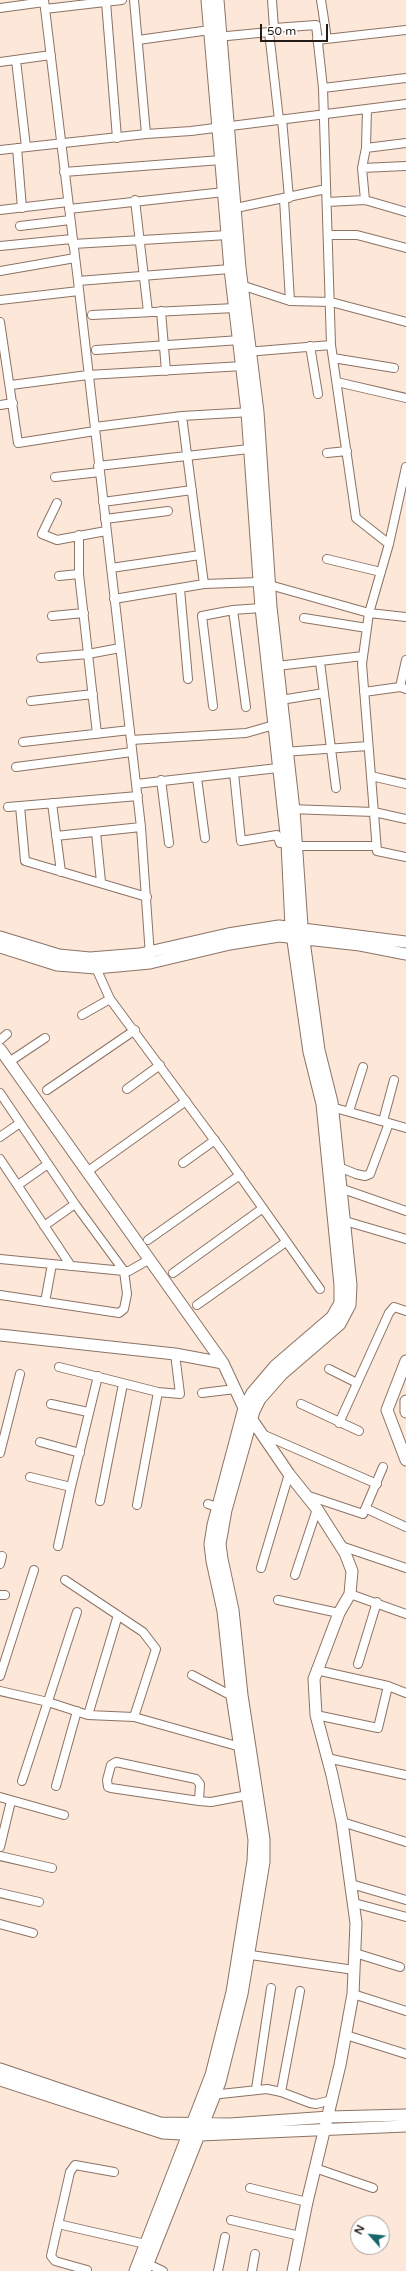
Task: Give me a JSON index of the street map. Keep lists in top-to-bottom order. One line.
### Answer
{"scale_bar":"50 m","north":"top left"}
